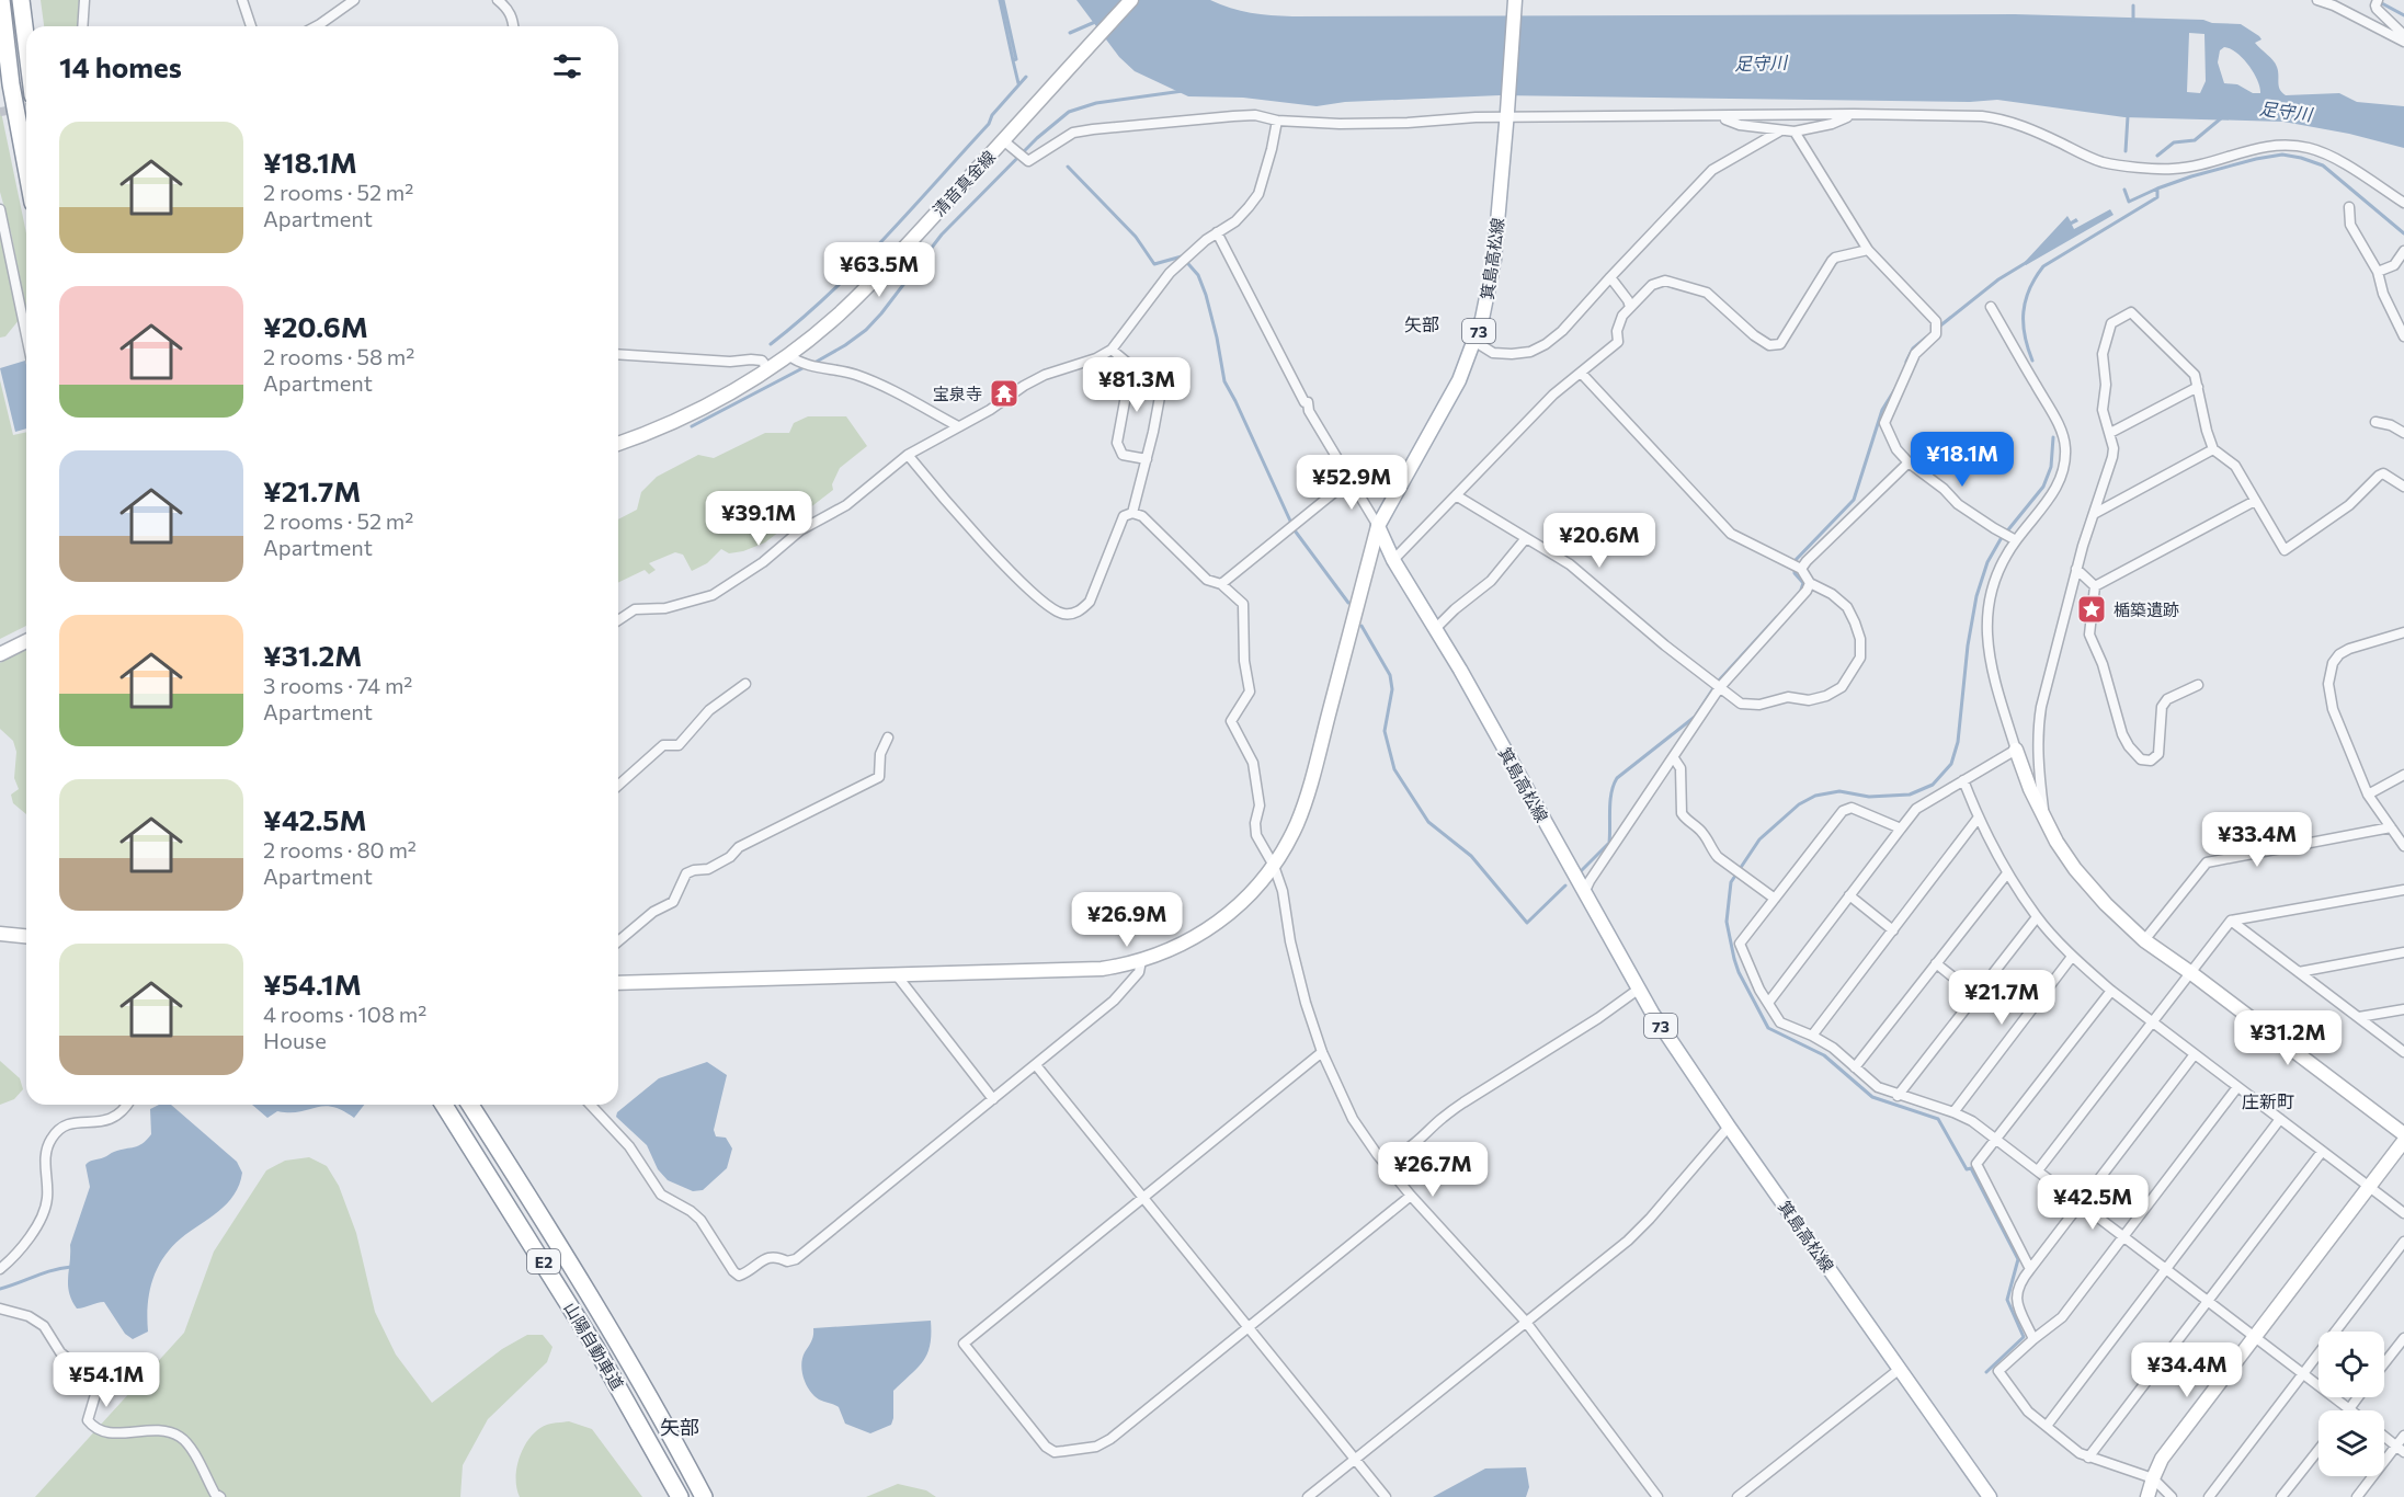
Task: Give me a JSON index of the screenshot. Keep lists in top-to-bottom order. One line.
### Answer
{"streets":{"highway":["E2","山陽自動車道"],"main road":["清音真金線","箕島高松線","73"]},"districts":["矢部","庄新町","矢部"],"water":["足守川"],"places":{"temple":["宝泉寺"],"place":["楯築遺跡"]},"page":{"heading":"14 homes","list":[{"name":"¥18.1M","note":"2 rooms · 52 m² · Apartment"},{"name":"¥20.6M","note":"2 rooms · 58 m² · Apartment"},{"name":"¥21.7M","note":"2 rooms · 52 m² · Apartment"},{"name":"¥31.2M","note":"3 rooms · 74 m² · Apartment"},{"name":"¥42.5M","note":"2 rooms · 80 m² · Apartment"},{"name":"¥54.1M","note":"4 rooms · 108 m² · House"}],"price":["¥63.5M","¥81.3M","¥18.1M","¥52.9M","¥39.1M","¥20.6M","¥33.4M","¥26.9M","¥21.7M","¥31.2M","¥26.7M","¥42.5M","¥34.4M","¥54.1M"]}}
